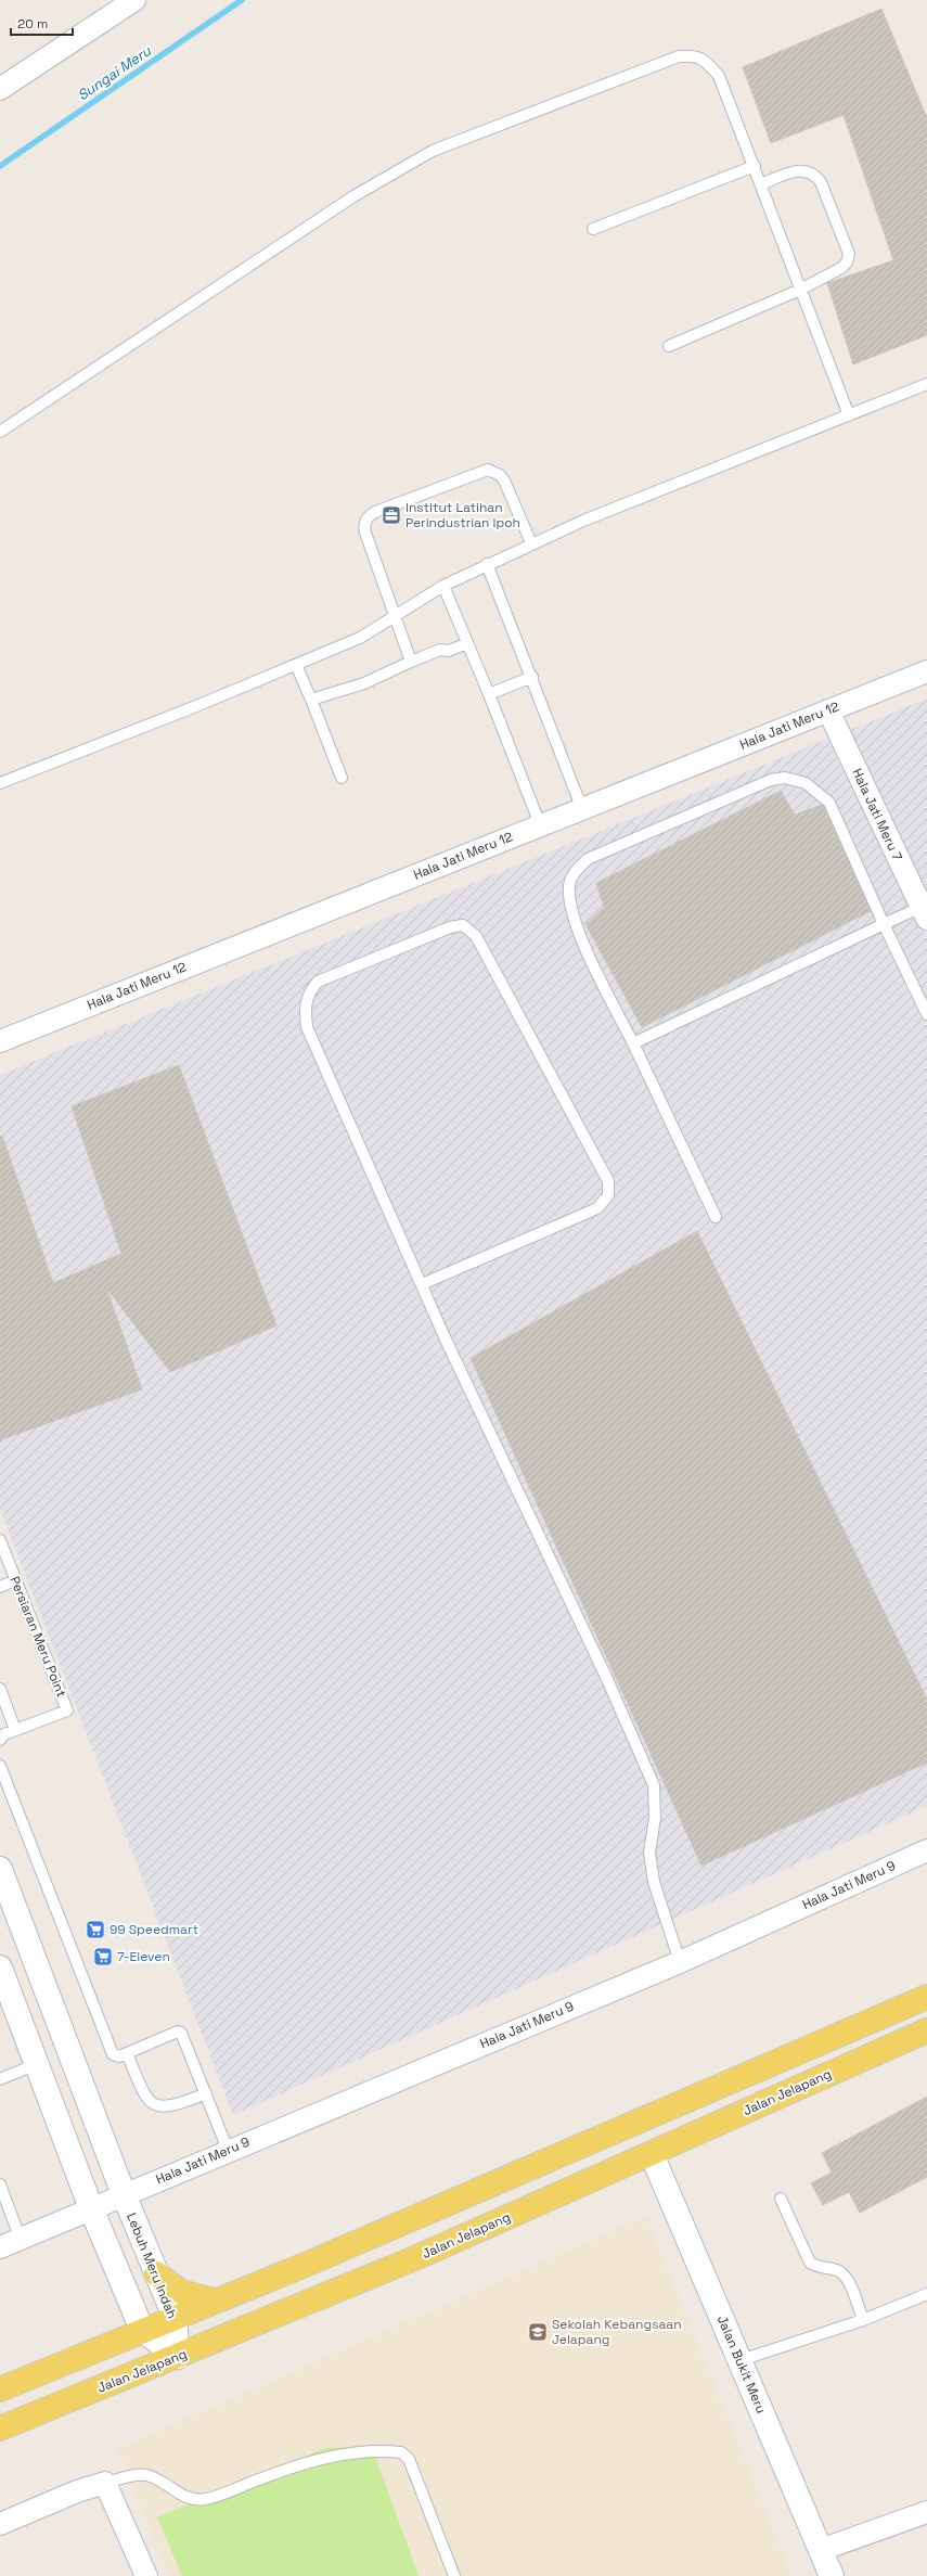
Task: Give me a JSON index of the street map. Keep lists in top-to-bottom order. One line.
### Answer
{"streets":{"main road":["Jalan Jelapang","Lebuh Meru Indah","Jalan Bukit Meru"],"street":["Hala Jati Meru 12","Hala Jati Meru 7","Hala Jati Meru 9"],"lane":["Persiaran Meru Point"]},"crossings":[["Hala Jati Meru 12","Hala Jati Meru 7"],["Hala Jati Meru 9","Lebuh Meru Indah"],["Jalan Jelapang","Lebuh Meru Indah"],["Jalan Jelapang","Jalan Bukit Meru"]],"water":["Sungai Meru"],"places":{"office":["Institut Latihan Perindustrian Ipoh"],"supermarket":["99 Speedmart","7-Eleven"],"school or university":["Sekolah Kebangsaan Jelapang"]},"scale_bar":"20 m"}
